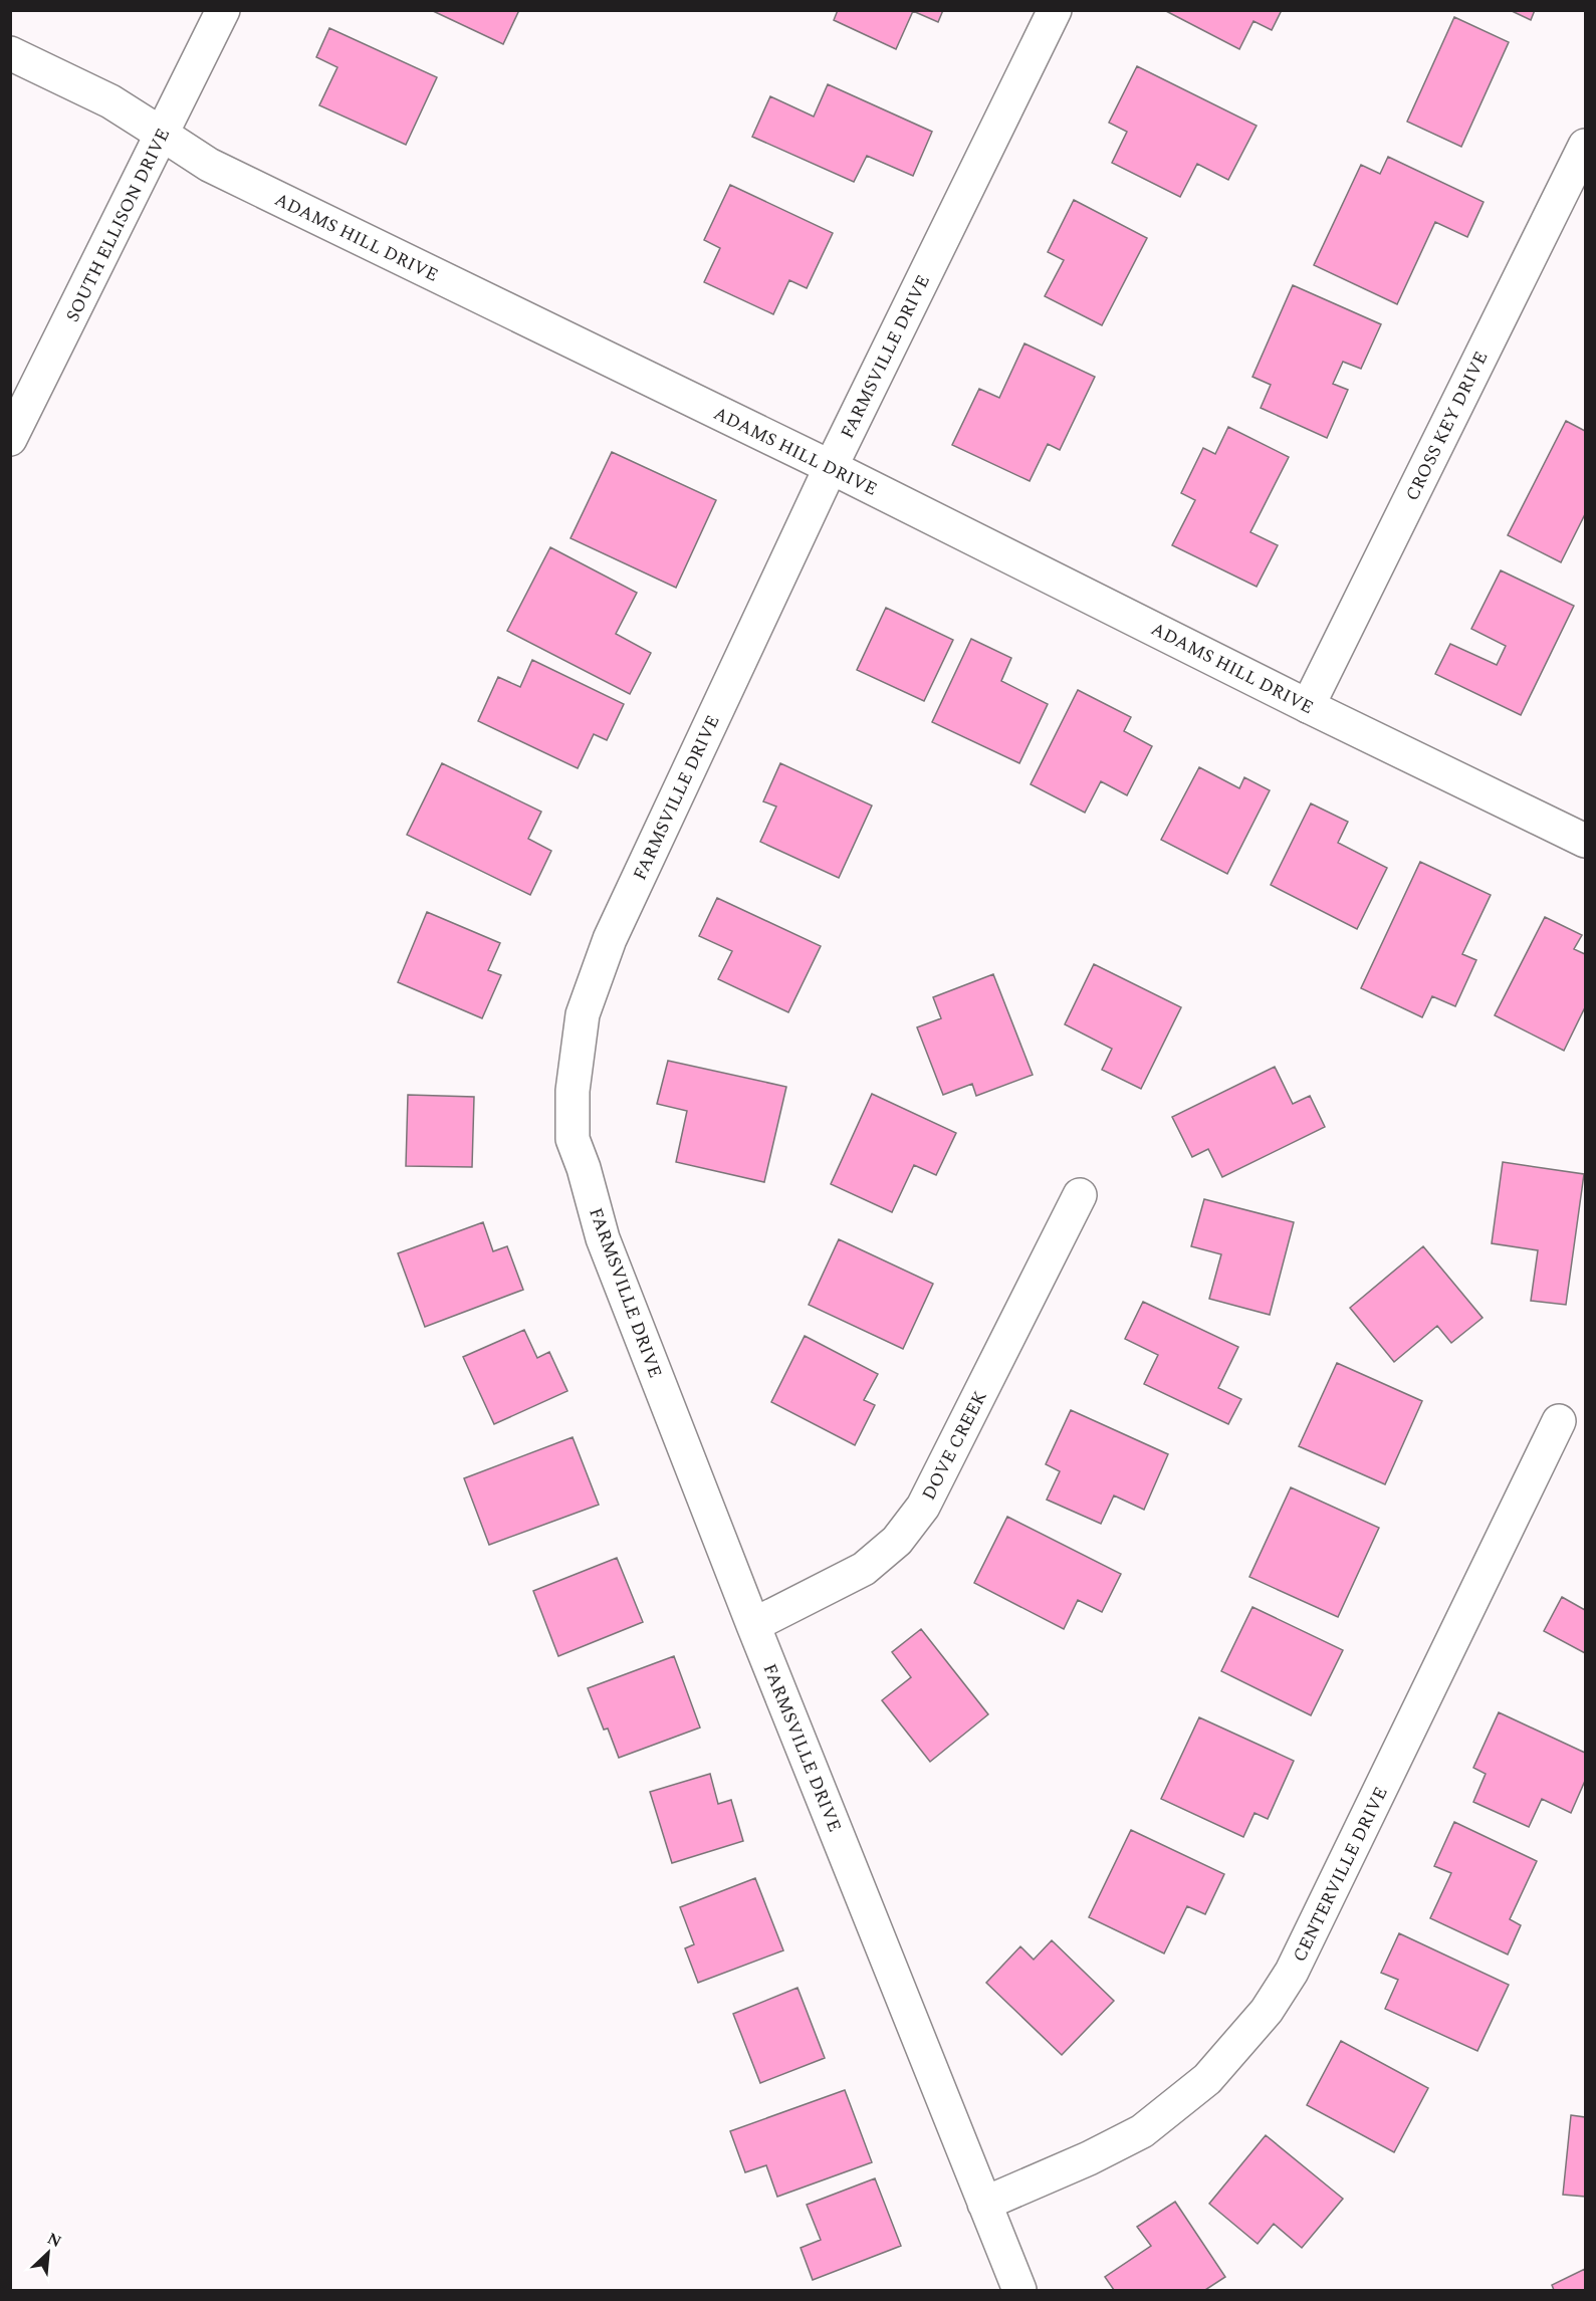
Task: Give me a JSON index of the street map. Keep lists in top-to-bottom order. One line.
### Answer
{"streets":{"street":["SOUTH ELLISON DRIVE","ADAMS HILL DRIVE","FARMSVILLE DRIVE","CROSS KEY DRIVE","DOVE CREEK","CENTERVILLE DRIVE"]},"crossings":[["SOUTH ELLISON DRIVE","ADAMS HILL DRIVE"],["ADAMS HILL DRIVE","FARMSVILLE DRIVE"],["ADAMS HILL DRIVE","CROSS KEY DRIVE"],["FARMSVILLE DRIVE","DOVE CREEK"],["FARMSVILLE DRIVE","CENTERVILLE DRIVE"]],"north":"top right"}
